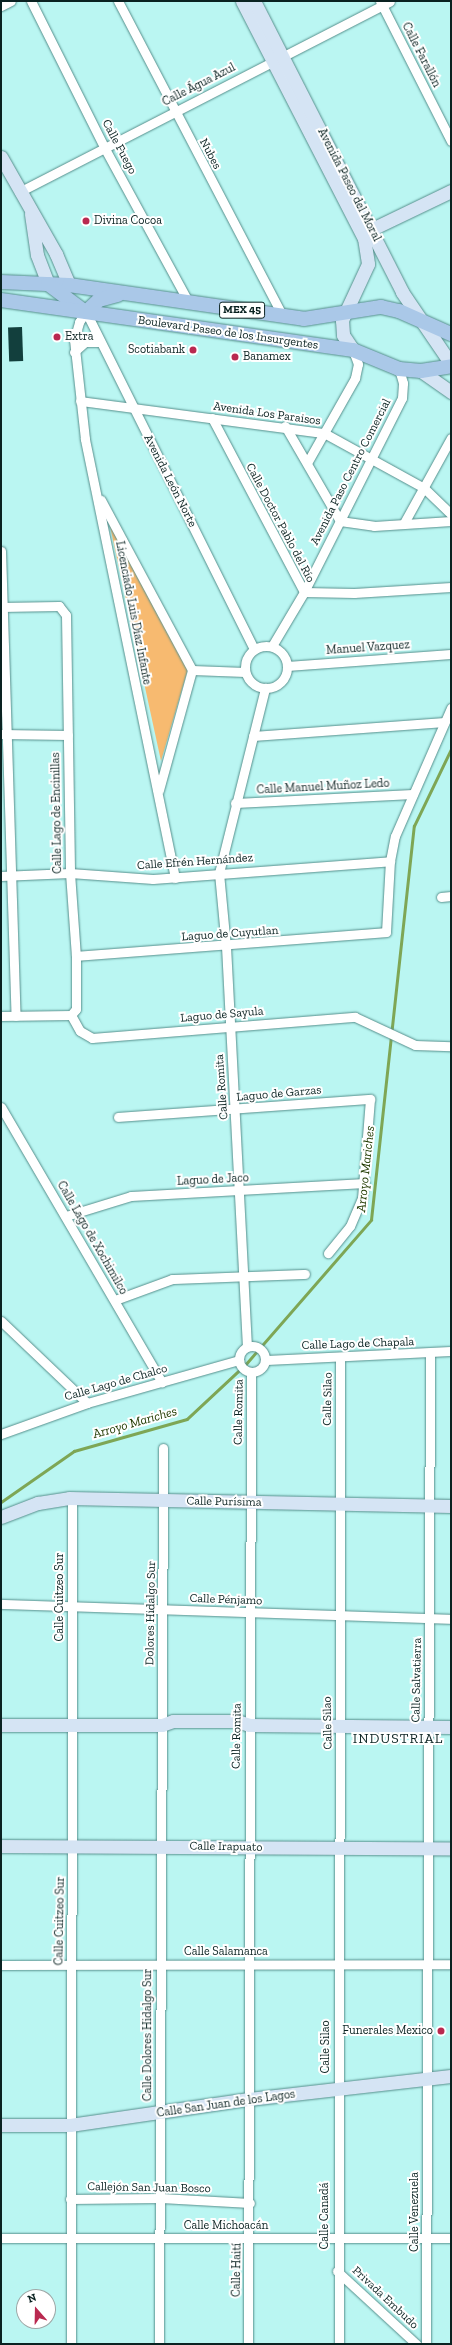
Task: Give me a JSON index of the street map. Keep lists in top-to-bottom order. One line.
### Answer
{"streets":{"main road":["MEX 45","Boulevard Paseo de los Insurgentes"],"street":["Calle Farallón","Calle Água Azul","Calle Fuego","Nubes","Avenida Paseo del Moral","Avenida Los Paraisos","Avenida Paso Centro Comercial","Avenida León Norte","Calle Doctor Pablo del Río","Licenciado Luis Díaz Infante","Manuel Vazquez","Calle Manuel Muñoz Ledo","Calle Lago de Encinillas","Calle Efrén Hernández","Laguo de Cuyutlan","Laguo de Sayula","Calle Romita","Laguo de Garzas","Laguo de Jaco","Calle Lago de Xochimilco","Calle Lago de Chapala","Calle Lago de Chalco","Calle Silao","Calle Purísima","Calle Cuitzeo Sur","Calle Pénjamo","Dolores Hidalgo Sur","Calle Salvatierra","Calle Irapuato","Calle Salamanca","Calle Dolores Hidalgo Sur","Calle San Juan de los Lagos","Callejón San Juan Bosco","Calle Venezuela","Calle Canadá","Calle Michoacán","Calle Haití","Privada Embudo"]},"crossings":[["Calle Farallón","Calle Água Azul"],["Calle Água Azul","Calle Fuego"],["Calle Água Azul","Nubes"],["Calle Água Azul","Avenida Paseo del Moral"],["Calle Fuego","Boulevard Paseo de los Insurgentes"],["Nubes","Boulevard Paseo de los Insurgentes"],["Avenida Paseo del Moral","Boulevard Paseo de los Insurgentes"],["Boulevard Paseo de los Insurgentes","Avenida Paso Centro Comercial"],["Boulevard Paseo de los Insurgentes","Avenida León Norte"],["Boulevard Paseo de los Insurgentes","Licenciado Luis Díaz Infante"],["Avenida Los Paraisos","Avenida Paso Centro Comercial"],["Avenida Los Paraisos","Avenida León Norte"],["Avenida Los Paraisos","Calle Doctor Pablo del Río"],["Avenida Los Paraisos","Licenciado Luis Díaz Infante"],["Avenida Paso Centro Comercial","Avenida León Norte"],["Avenida Paso Centro Comercial","Calle Doctor Pablo del Río"],["Avenida Paso Centro Comercial","Manuel Vazquez"],["Avenida León Norte","Licenciado Luis Díaz Infante"],["Avenida León Norte","Manuel Vazquez"],["Licenciado Luis Díaz Infante","Calle Efrén Hernández"],["Calle Lago de Encinillas","Calle Efrén Hernández"],["Calle Lago de Encinillas","Laguo de Cuyutlan"],["Calle Lago de Encinillas","Laguo de Sayula"],["Calle Efrén Hernández","Laguo de Cuyutlan"],["Calle Efrén Hernández","Calle Romita"],["Laguo de Cuyutlan","Calle Romita"],["Laguo de Sayula","Calle Romita"],["Calle Romita","Laguo de Garzas"],["Calle Romita","Laguo de Jaco"],["Calle Romita","Calle Lago de Chapala"],["Calle Romita","Calle Lago de Chalco"],["Calle Romita","Calle Purísima"],["Calle Romita","Calle Pénjamo"],["Calle Romita","Calle Irapuato"],["Calle Romita","Calle Salamanca"],["Calle Romita","Calle San Juan de los Lagos"],["Calle Romita","Calle Haití"],["Laguo de Garzas","Laguo de Jaco"],["Laguo de Jaco","Calle Lago de Xochimilco"],["Calle Lago de Xochimilco","Calle Lago de Chalco"],["Calle Lago de Chapala","Calle Lago de Chalco"],["Calle Lago de Chapala","Calle Silao"],["Calle Lago de Chapala","Calle Salvatierra"],["Calle Silao","Calle Purísima"],["Calle Silao","Calle Pénjamo"],["Calle Silao","Calle Irapuato"],["Calle Silao","Calle Salamanca"],["Calle Silao","Calle San Juan de los Lagos"],["Calle Silao","Calle Canadá"],["Calle Purísima","Calle Cuitzeo Sur"],["Calle Purísima","Dolores Hidalgo Sur"],["Calle Purísima","Calle Salvatierra"],["Calle Cuitzeo Sur","Calle Pénjamo"],["Calle Cuitzeo Sur","Calle Irapuato"],["Calle Cuitzeo Sur","Calle Salamanca"],["Calle Cuitzeo Sur","Calle San Juan de los Lagos"],["Calle Cuitzeo Sur","Callejón San Juan Bosco"],["Calle Cuitzeo Sur","Calle Michoacán"],["Calle Pénjamo","Dolores Hidalgo Sur"],["Calle Pénjamo","Calle Salvatierra"],["Dolores Hidalgo Sur","Calle Dolores Hidalgo Sur"],["Calle Salvatierra","Calle Irapuato"],["Calle Salvatierra","Calle Salamanca"],["Calle Salvatierra","Calle San Juan de los Lagos"],["Calle Salvatierra","Calle Venezuela"],["Calle Irapuato","Calle Dolores Hidalgo Sur"],["Calle Salamanca","Calle Dolores Hidalgo Sur"],["Calle Dolores Hidalgo Sur","Calle San Juan de los Lagos"],["Calle Dolores Hidalgo Sur","Callejón San Juan Bosco"],["Calle Dolores Hidalgo Sur","Calle Michoacán"],["Calle San Juan de los Lagos","Calle Venezuela"],["Calle San Juan de los Lagos","Calle Canadá"],["Calle San Juan de los Lagos","Calle Haití"],["Callejón San Juan Bosco","Calle Haití"],["Calle Venezuela","Calle Michoacán"],["Calle Canadá","Calle Michoacán"],["Calle Canadá","Privada Embudo"],["Calle Michoacán","Calle Haití"]],"districts":["INDUSTRIAL"],"water":["Arroyo Mariches"],"places":["Divina Cocoa","Extra","Scotiabank","Banamex","Funerales Mexico"],"north":"top"}
